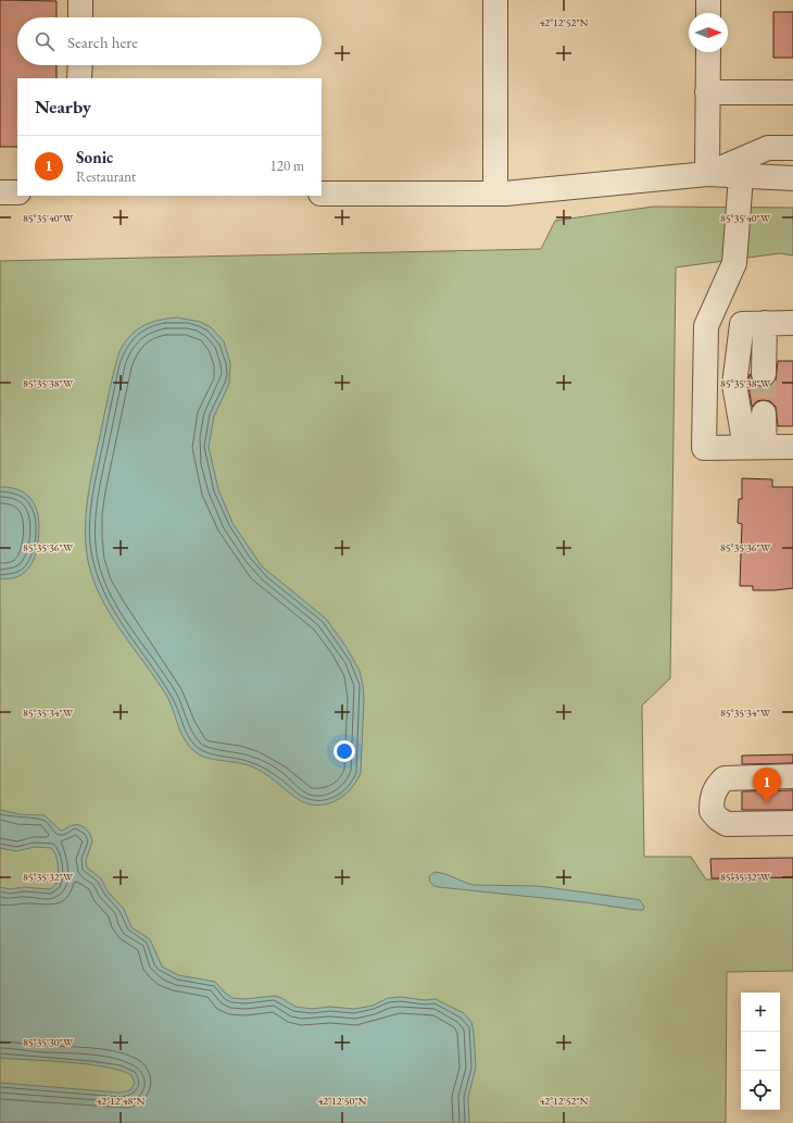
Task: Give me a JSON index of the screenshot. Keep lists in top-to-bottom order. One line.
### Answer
{"north":"right","page":{"search":"Search here","heading":"Nearby","list":[{"mark":"1","name":"Sonic","note":"Restaurant","value":"120 m"}],"pins":"1","map_buttons":["+","−"]},"coordinates":["42°12'52\"N","85°35'40\"W","85°35'38\"W","85°35'36\"W","85°35'34\"W","85°35'32\"W","85°35'30\"W","42°12'48\"N","42°12'50\"N"]}
